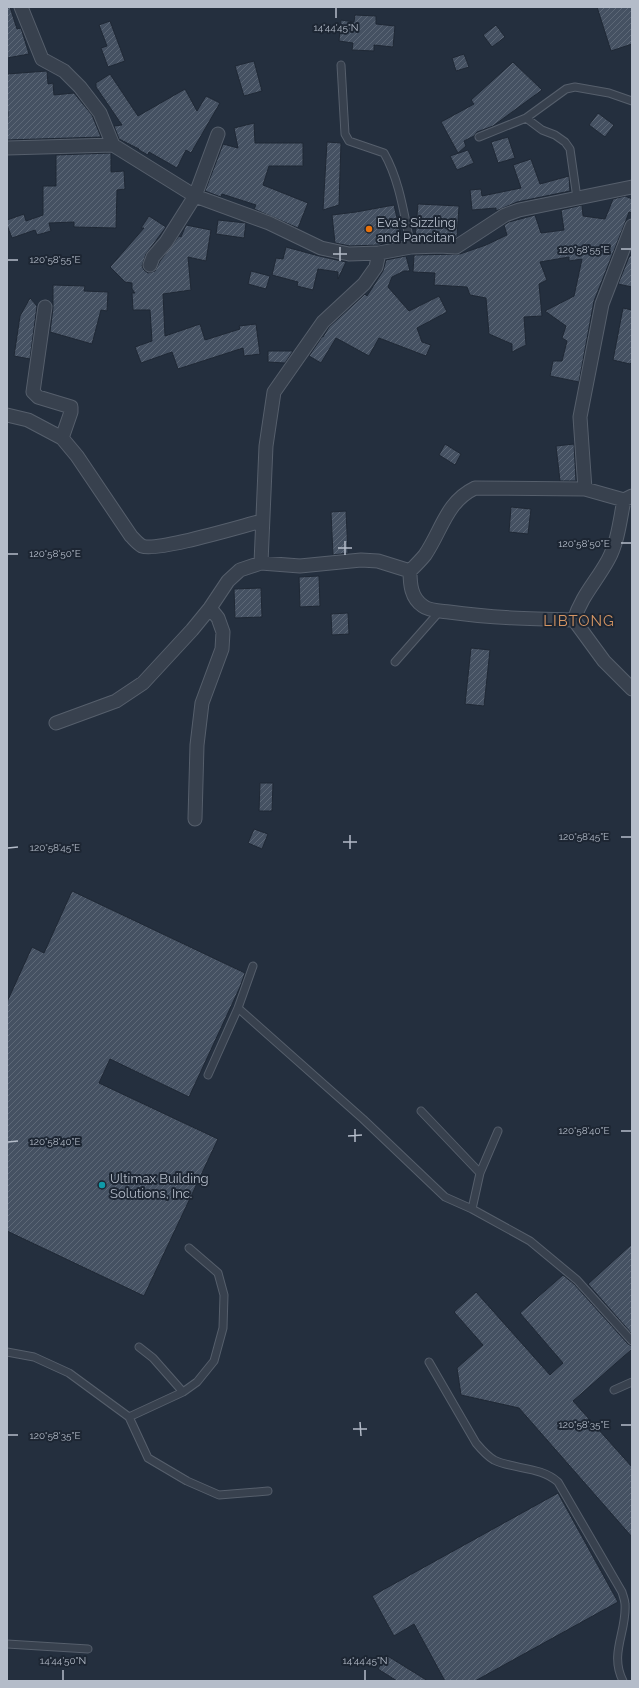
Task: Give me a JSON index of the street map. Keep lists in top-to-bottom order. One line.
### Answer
{"districts":["LIBTONG"],"places":["Eva's Sizzling and Pancitan","Ultimax Building Solutions, Inc."],"coordinates":["14°44'45\"N","120°58'55\"E","120°58'50\"E","120°58'45\"E","120°58'40\"E","120°58'35\"E","14°44'50\"N"]}
